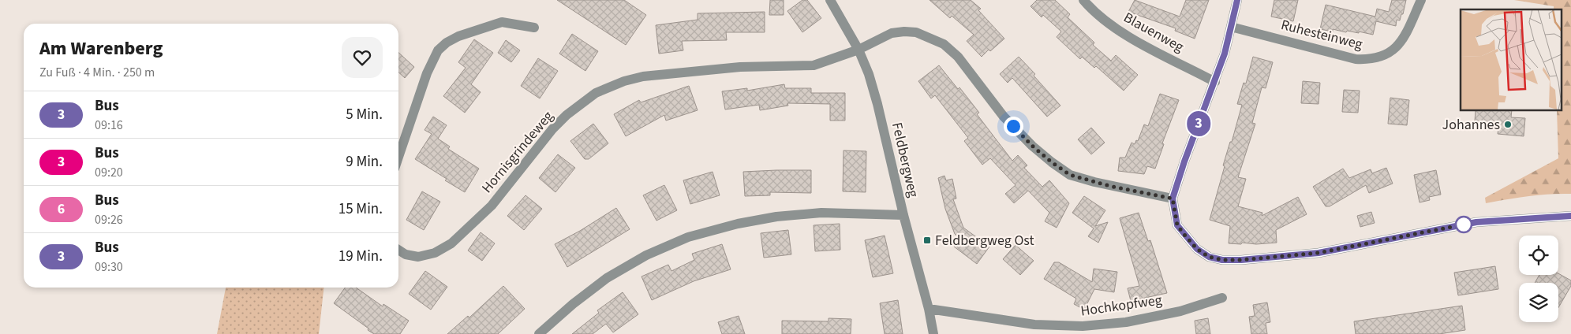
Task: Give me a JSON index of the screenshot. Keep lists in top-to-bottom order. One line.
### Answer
{"streets":{"street":["Blauenweg","Ruhesteinweg","Hornisgrindeweg","Feldbergweg","Hochkopfweg"]},"crossings":[["Hornisgrindeweg","Feldbergweg"],["Feldbergweg","Hochkopfweg"]],"places":{"other":["Johannes"],"transit":["Feldbergweg Ost"]},"lines":["bus line 3"],"page":{"on_map":"3","heading":["Am Warenberg","Zu Fuß · 4 Min. · 250 m"],"list":[{"mark":"3","name":"Bus","note":"09:16","value":"5 Min."},{"mark":"3","name":"Bus","note":"09:20","value":"9 Min."},{"mark":"6","name":"Bus","note":"09:26","value":"15 Min."},{"mark":"3","name":"Bus","note":"09:30","value":"19 Min."}]}}
